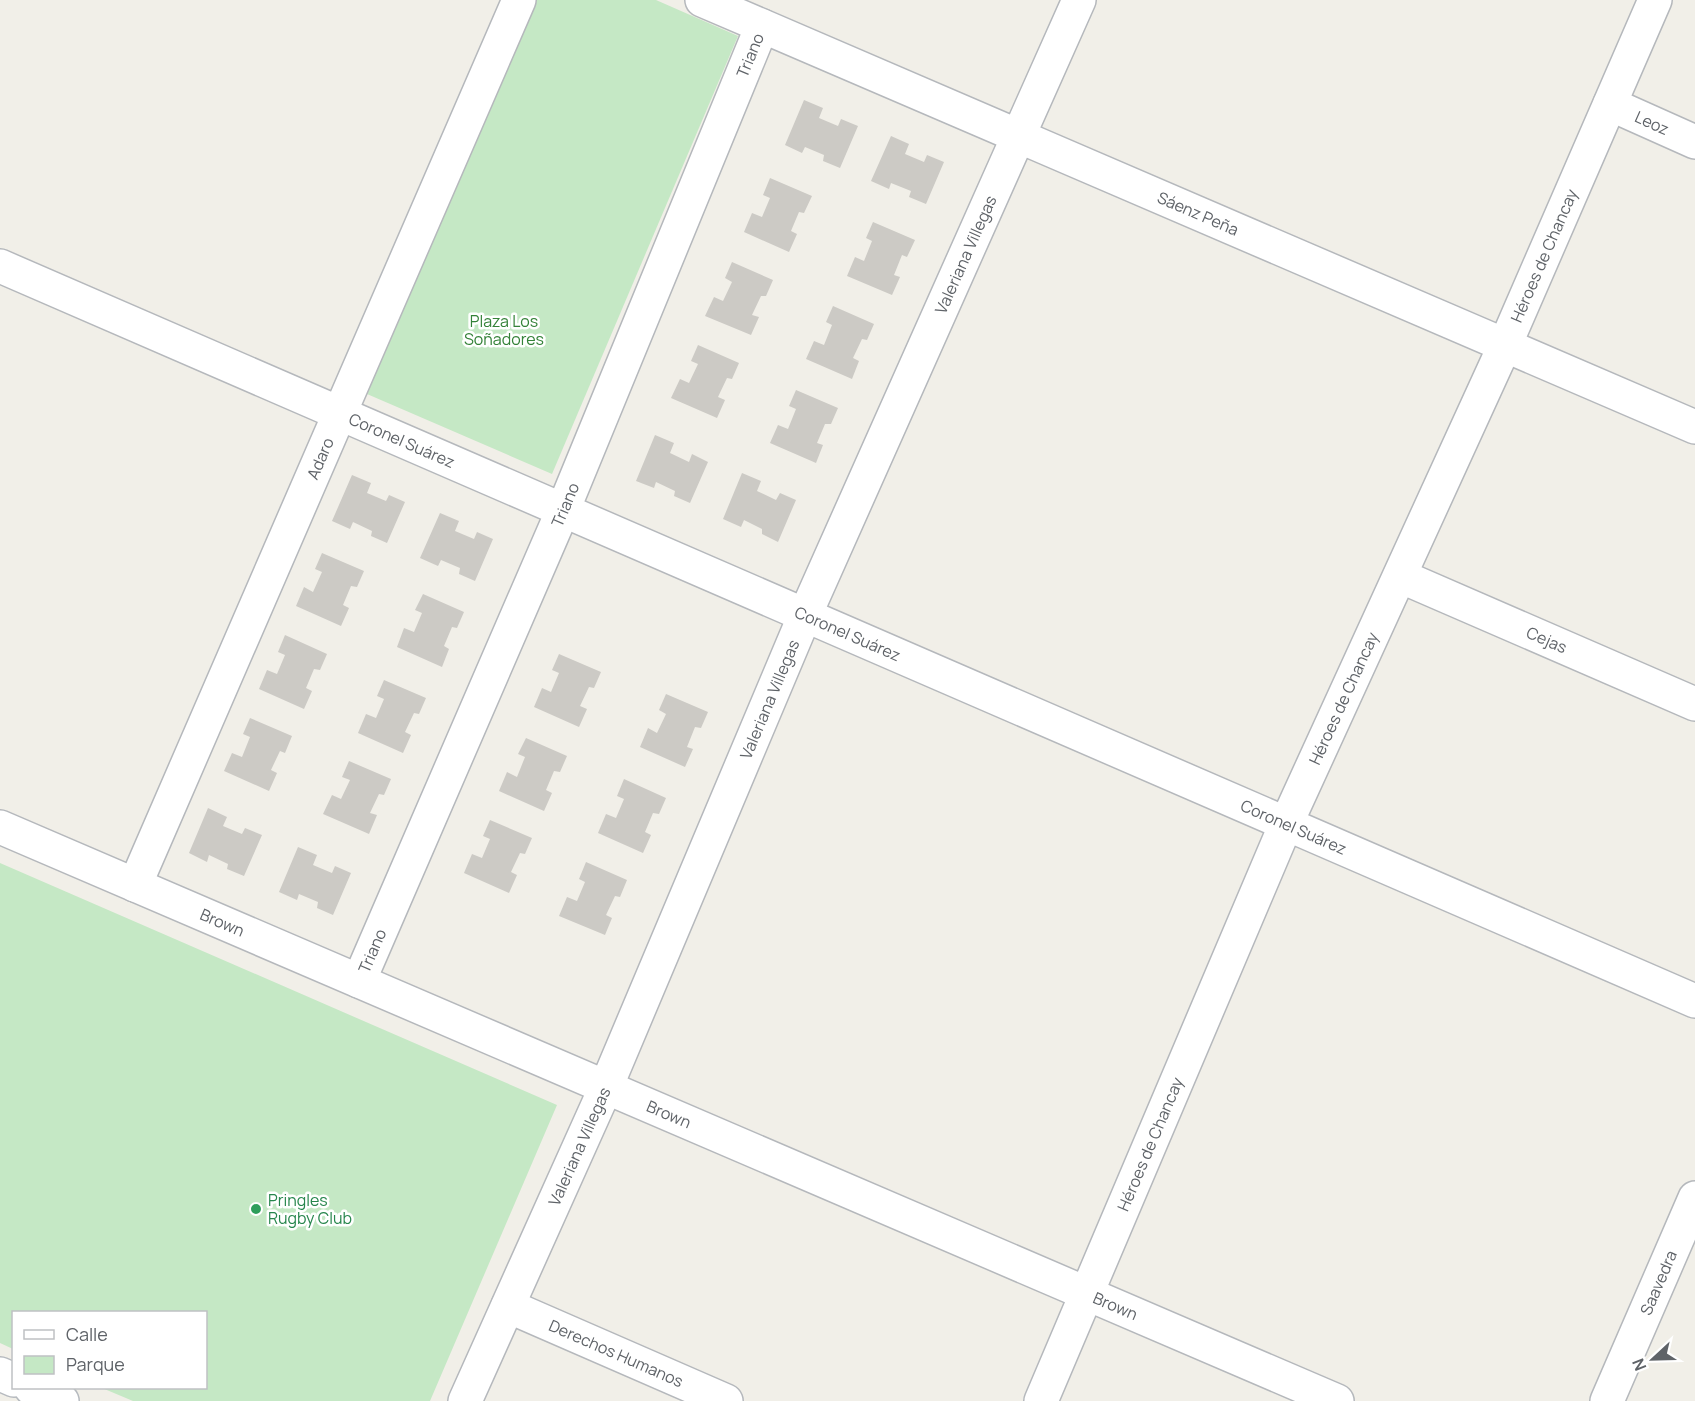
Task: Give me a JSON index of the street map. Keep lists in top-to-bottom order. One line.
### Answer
{"streets":{"street":["Triano","Leoz","Sáenz Peña","Valeriana Villegas","Héroes de Chancay","Coronel Suárez","Adaro","Cejas","Brown","Saavedra","Derechos Humanos"]},"crossings":[["Triano","Sáenz Peña"],["Triano","Coronel Suárez"],["Triano","Brown"],["Leoz","Héroes de Chancay"],["Sáenz Peña","Valeriana Villegas"],["Sáenz Peña","Héroes de Chancay"],["Valeriana Villegas","Coronel Suárez"],["Valeriana Villegas","Brown"],["Valeriana Villegas","Derechos Humanos"],["Héroes de Chancay","Coronel Suárez"],["Héroes de Chancay","Cejas"],["Héroes de Chancay","Brown"],["Coronel Suárez","Adaro"],["Adaro","Brown"]],"parks":["Plaza Los Soñadores"],"places":["Pringles Rugby Club"],"legend":["Calle","Parque"],"north":"left"}
